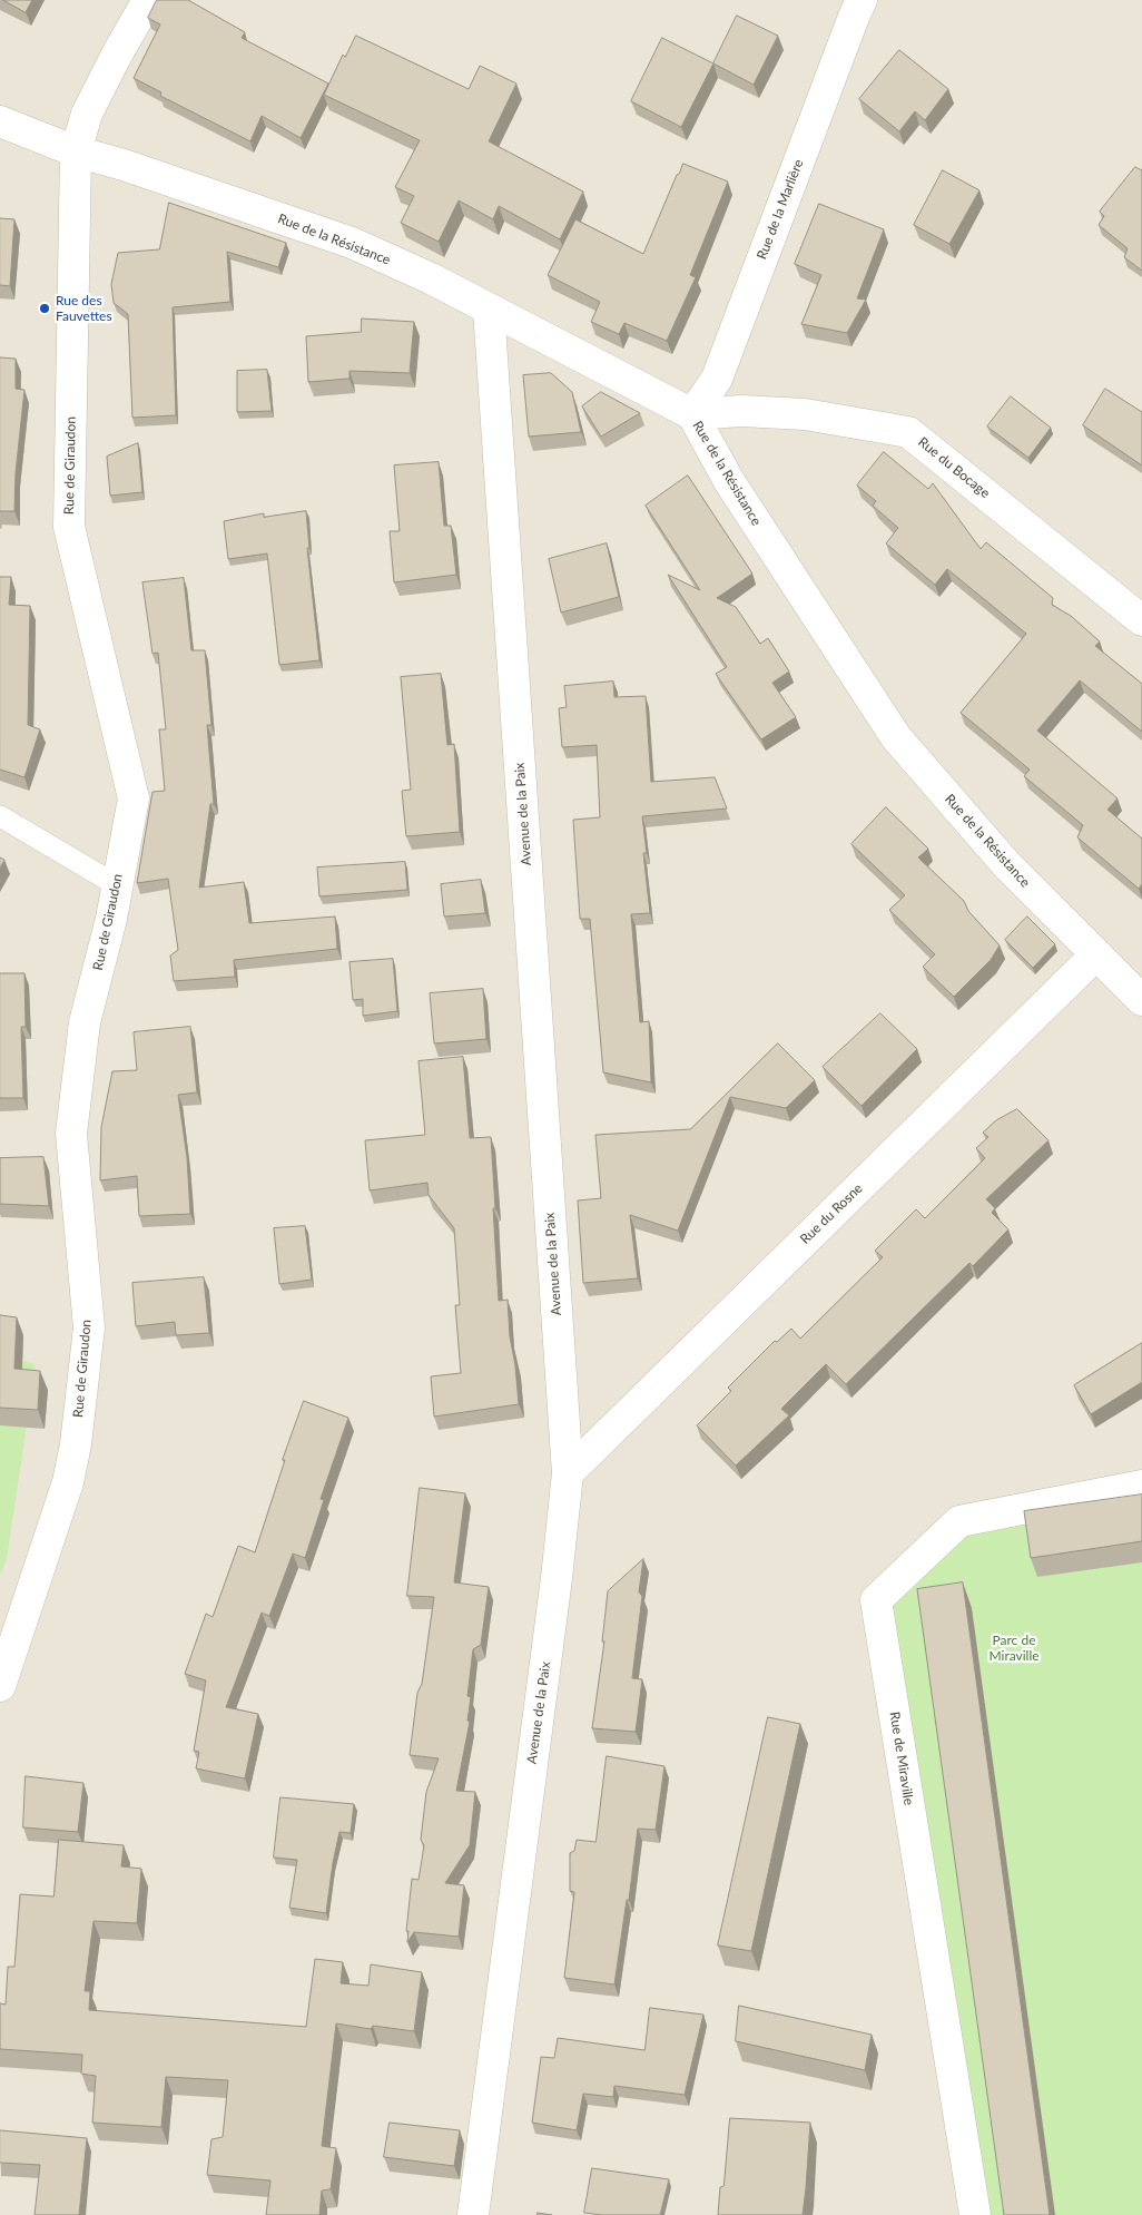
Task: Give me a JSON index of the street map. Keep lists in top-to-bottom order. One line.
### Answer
{"streets":{"street":["Rue de la Marlière","Rue de la Résistance","Rue de Giraudon","Rue du Bocage","Avenue de la Paix","Rue du Rosne","Rue de Miraville"]},"crossings":[["Rue de la Marlière","Rue de la Résistance"],["Rue de la Marlière","Rue du Bocage"],["Rue de la Résistance","Rue de Giraudon"],["Rue de la Résistance","Rue du Bocage"],["Rue de la Résistance","Avenue de la Paix"],["Rue de la Résistance","Rue du Rosne"],["Avenue de la Paix","Rue du Rosne"]],"parks":["Parc de Miraville"],"places":["Rue des Fauvettes"]}
